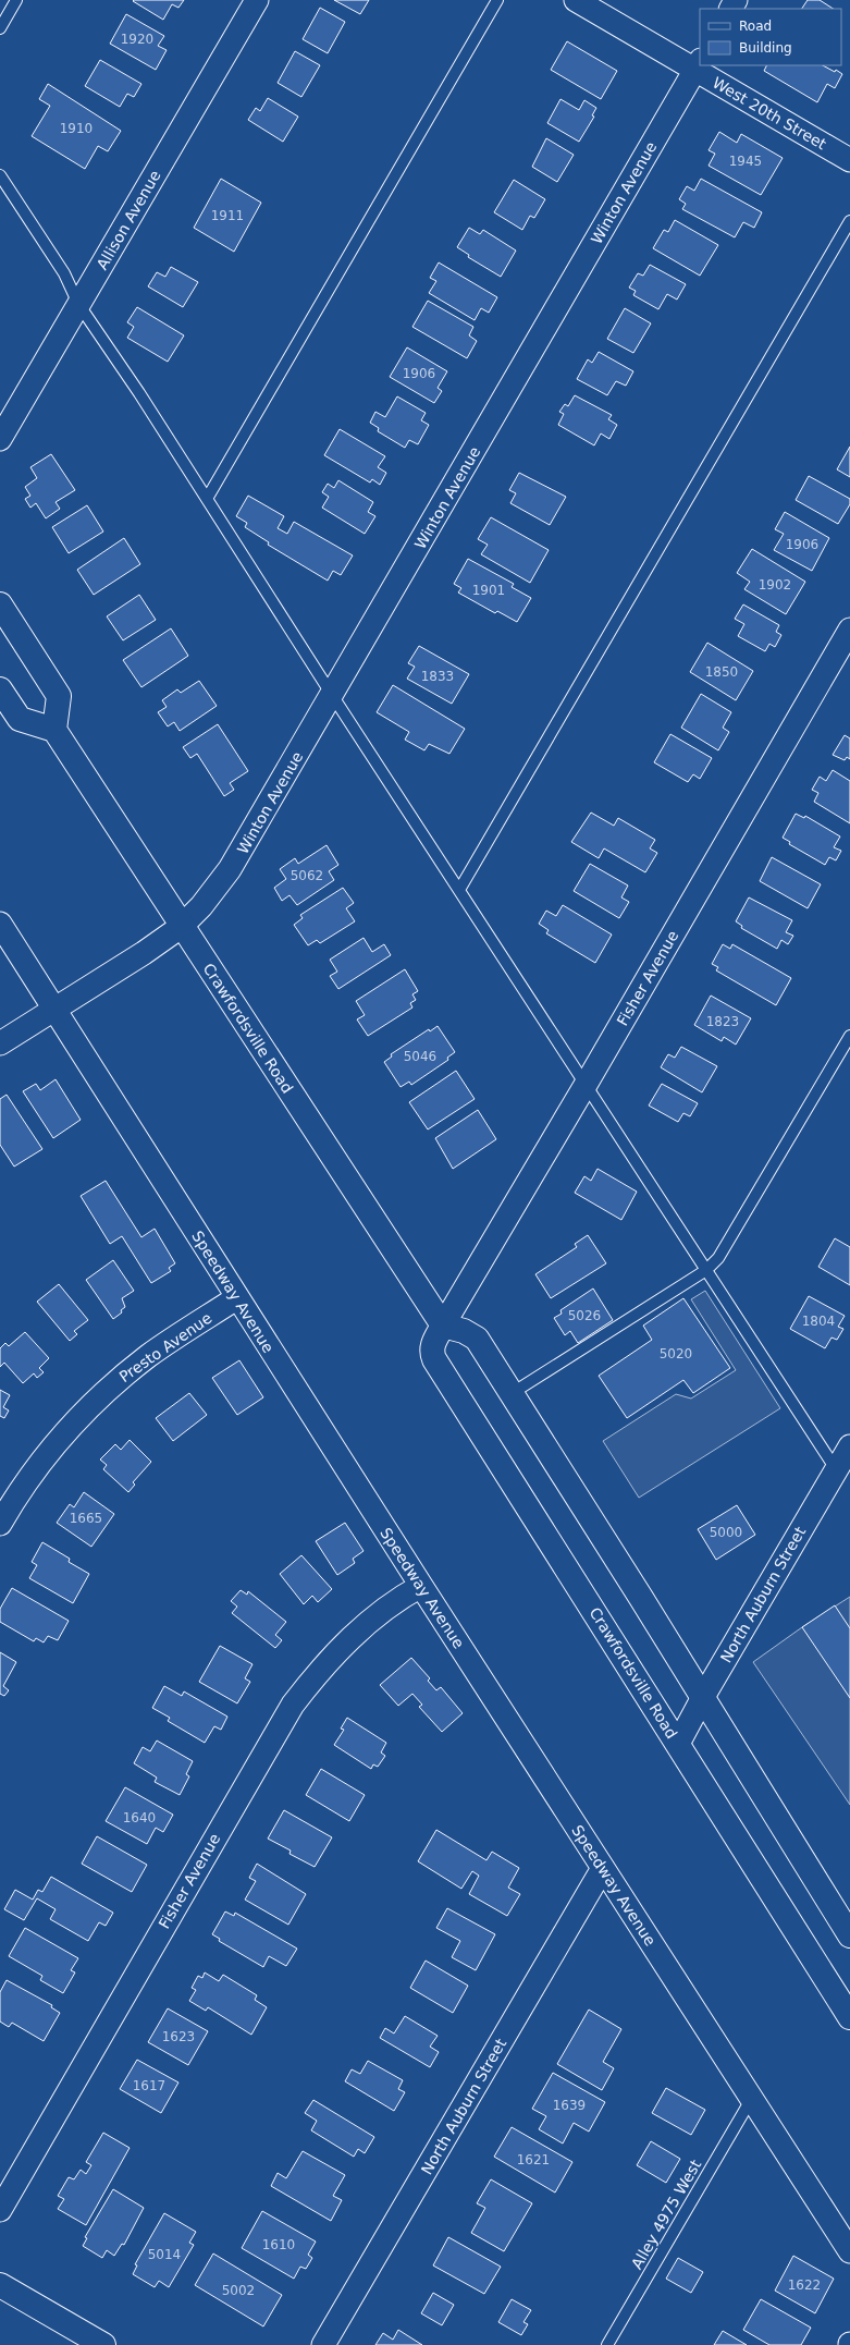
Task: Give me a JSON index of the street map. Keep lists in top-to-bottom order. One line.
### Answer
{"streets":{"main road":["Crawfordsville Road"],"street":["West 20th Street","Winton Avenue","Allison Avenue","Fisher Avenue","Speedway Avenue","Presto Avenue","North Auburn Street"],"lane":["Alley 4975 West"]},"crossings":[["West 20th Street","Winton Avenue"],["Winton Avenue","Crawfordsville Road"],["Winton Avenue","Speedway Avenue"],["Fisher Avenue","Crawfordsville Road"],["Fisher Avenue","Speedway Avenue"],["Crawfordsville Road","North Auburn Street"],["Speedway Avenue","Presto Avenue"],["Speedway Avenue","North Auburn Street"],["Speedway Avenue","Alley 4975 West"]],"house_numbers":["1920","1910","1945","1911","1906","1906","1902","1901","1850","1833","5062","1823","5046","5026","1804","5020","1665","5000","1640","1623","1617","1639","1621","1610","5014","1622","5002"],"legend":["Road","Building"]}
